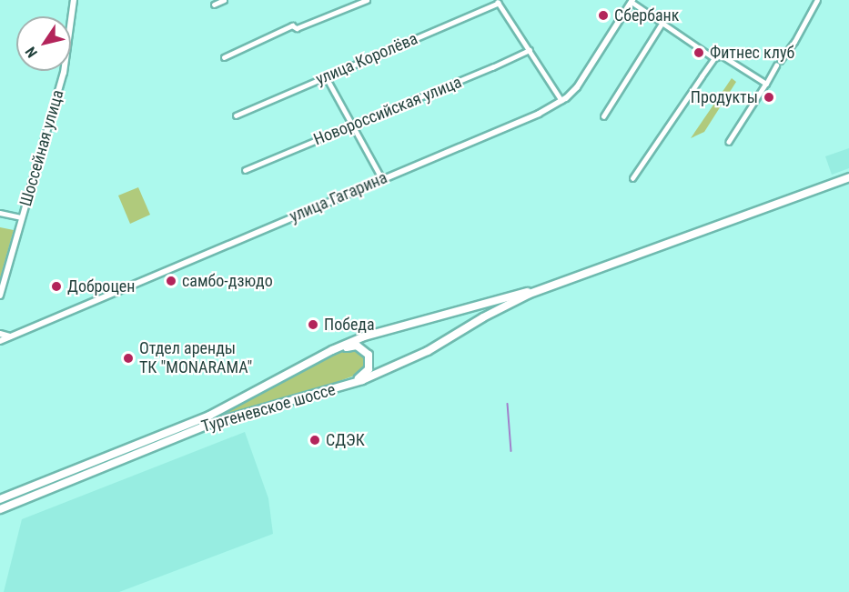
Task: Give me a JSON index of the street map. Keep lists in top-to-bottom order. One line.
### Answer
{"streets":{"highway":["Тургеневское шоссе"],"street":["улица Королёва","Новороссийская улица","Шоссейная улица","улица Гагарина"]},"places":["Сбербанк","Фитнес клуб","Продукты","самбо-дзюдо","Доброцен","Победа","Отдел аренды ТК \"MONARAMA\"","СДЭК"],"north":"bottom left"}
